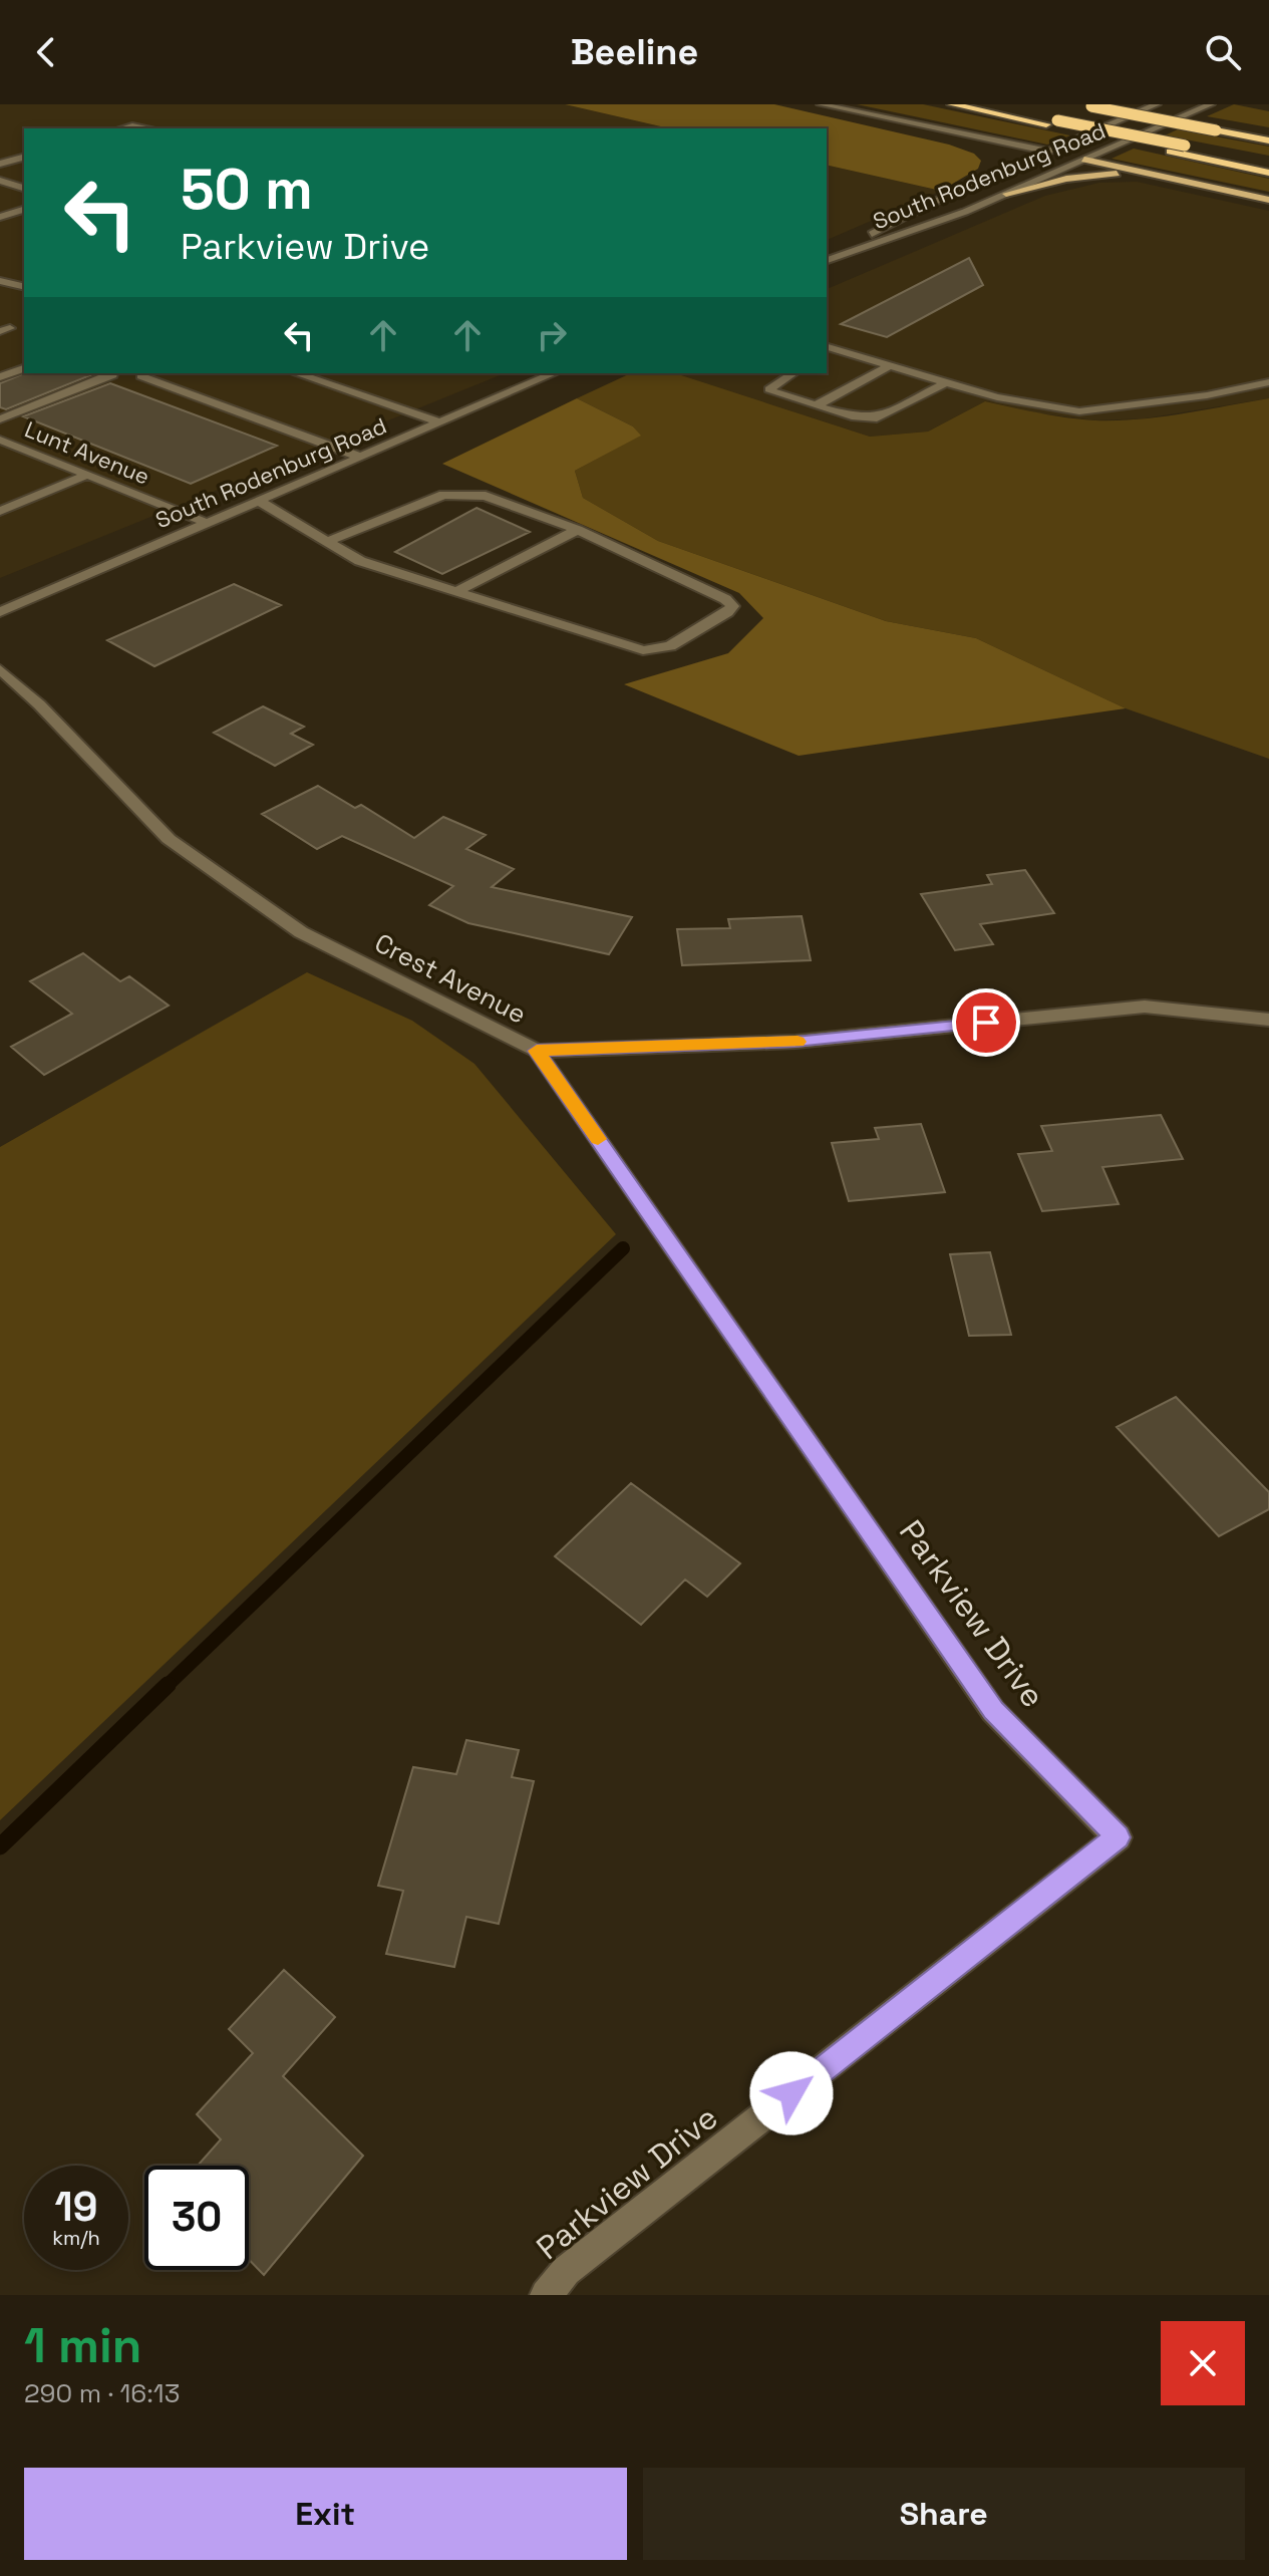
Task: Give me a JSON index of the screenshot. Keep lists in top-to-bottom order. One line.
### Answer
{"streets":{"street":["South Rodenburg Road","Lunt Avenue","Crest Avenue","Parkview Drive"]},"crossings":[["South Rodenburg Road","Lunt Avenue"],["Crest Avenue","Parkview Drive"]],"page":{"header":"Beeline","turn":["50 m","Parkview Drive"],"speed":"19 km/h","limit":"30","heading":["1 min","290 m · 16:13"],"buttons":["Exit","Share"]}}
